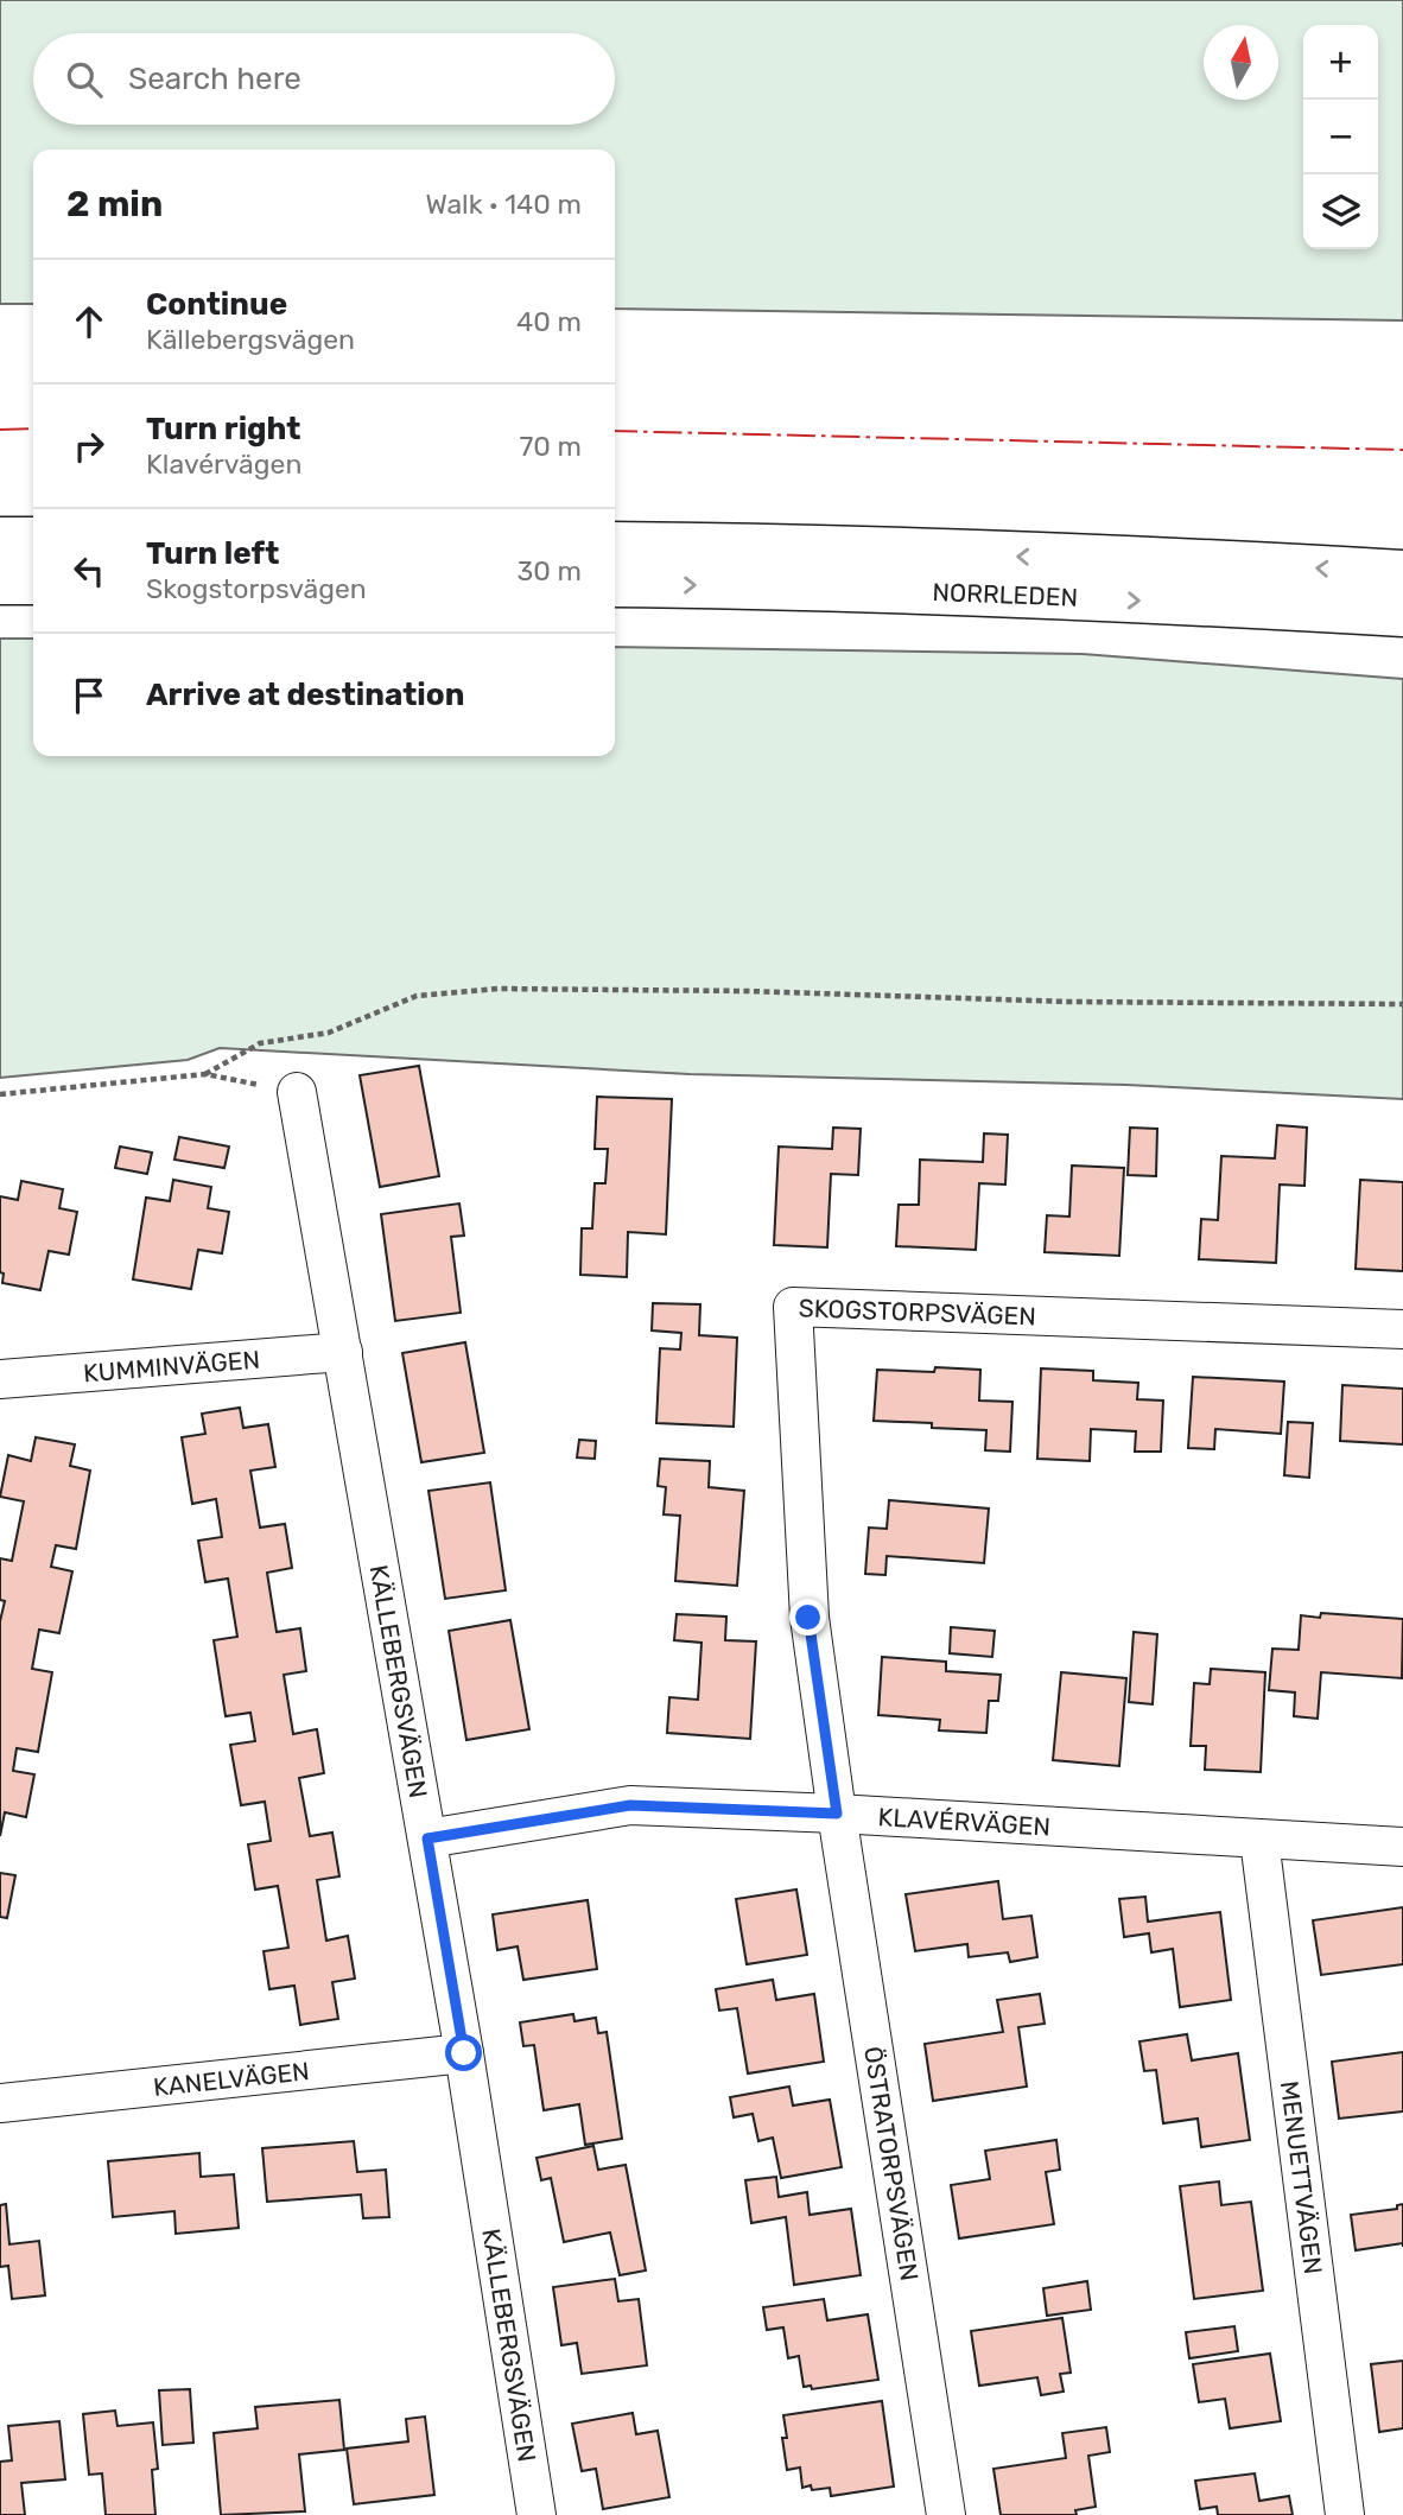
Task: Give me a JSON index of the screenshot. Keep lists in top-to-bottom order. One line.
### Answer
{"streets":{"highway":["NORRLEDEN"],"street":["SKOGSTORPSVÄGEN","KUMMINVÄGEN","KÄLLEBERGSVÄGEN","KLAVÉRVÄGEN","KANELVÄGEN","ÖSTRATORPSVÄGEN","MENUETTVÄGEN"]},"crossings":[["SKOGSTORPSVÄGEN","KLAVÉRVÄGEN"],["SKOGSTORPSVÄGEN","ÖSTRATORPSVÄGEN"],["KUMMINVÄGEN","KÄLLEBERGSVÄGEN"],["KÄLLEBERGSVÄGEN","KLAVÉRVÄGEN"],["KÄLLEBERGSVÄGEN","KANELVÄGEN"],["KLAVÉRVÄGEN","ÖSTRATORPSVÄGEN"],["KLAVÉRVÄGEN","MENUETTVÄGEN"]],"north":"top","page":{"map_buttons":["+","−"],"search":"Search here","heading":["2 min","Walk · 140 m"],"list":[["Continue","Källebergsvägen","40 m"],["Turn right","Klavérvägen","70 m"],["Turn left","Skogstorpsvägen","30 m"],"Arrive at destination"]}}
